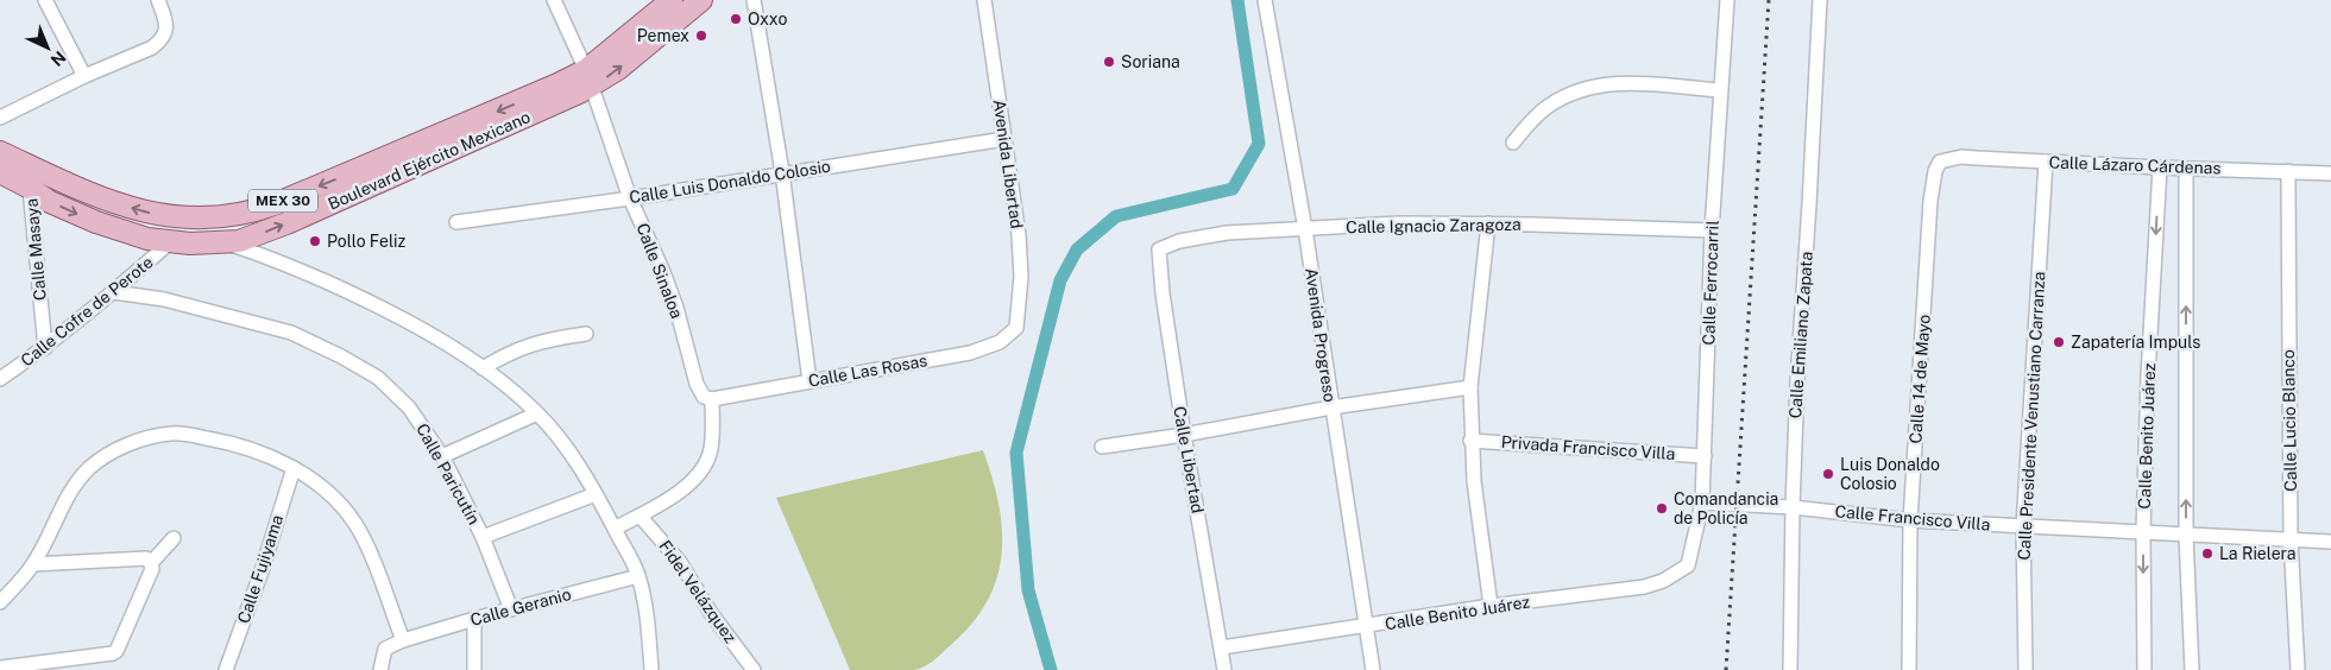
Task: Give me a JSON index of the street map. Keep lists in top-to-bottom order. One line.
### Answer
{"streets":{"main road":["Boulevard Ejército Mexicano","MEX 30"],"street":["Avenida Libertad","Calle Lázaro Cárdenas","Calle Luis Donaldo Colosio","Calle Ignacio Zaragoza","Calle Masaya","Calle Sinaloa","Calle Ferrocarril","Calle Cofre de Perote","Avenida Progreso","Calle Emiliano Zapata","Calle Las Rosas","Calle 14 de Mayo","Calle Presidente Venustiano Carranza","Calle Lucio Blanco","Calle Benito Juárez","Privada Francisco Villa","Calle Libertad","Calle Paricutín","Calle Francisco Villa","Calle Fujiyama","Fidel Velázquez","Calle Geranio"]},"crossings":[["Boulevard Ejército Mexicano","Calle Masaya"],["Boulevard Ejército Mexicano","Calle Sinaloa"],["Boulevard Ejército Mexicano","Calle Cofre de Perote"],["Avenida Libertad","Calle Luis Donaldo Colosio"],["Avenida Libertad","Calle Las Rosas"],["Calle Lázaro Cárdenas","Calle 14 de Mayo"],["Calle Lázaro Cárdenas","Calle Presidente Venustiano Carranza"],["Calle Lázaro Cárdenas","Calle Lucio Blanco"],["Calle Lázaro Cárdenas","Calle Benito Juárez"],["Calle Luis Donaldo Colosio","Calle Sinaloa"],["Calle Ignacio Zaragoza","Calle Ferrocarril"],["Calle Ignacio Zaragoza","Avenida Progreso"],["Calle Ignacio Zaragoza","Calle Libertad"],["Calle Masaya","Calle Cofre de Perote"],["Calle Sinaloa","Calle Las Rosas"],["Calle Ferrocarril","Calle Benito Juárez"],["Calle Ferrocarril","Privada Francisco Villa"],["Calle Ferrocarril","Calle Francisco Villa"],["Calle Cofre de Perote","Calle Paricutín"],["Avenida Progreso","Calle Benito Juárez"],["Calle Emiliano Zapata","Calle Francisco Villa"],["Calle 14 de Mayo","Calle Francisco Villa"],["Calle Presidente Venustiano Carranza","Calle Francisco Villa"],["Calle Lucio Blanco","Calle Francisco Villa"],["Calle Benito Juárez","Calle Libertad"],["Calle Benito Juárez","Calle Francisco Villa"],["Calle Paricutín","Calle Geranio"]],"places":["Oxxo","Pemex","Soriana","Pollo Feliz","Zapatería Impuls","Luis Donaldo Colosio","Comandancia de Policía","La Rielera"],"north":"bottom right"}
